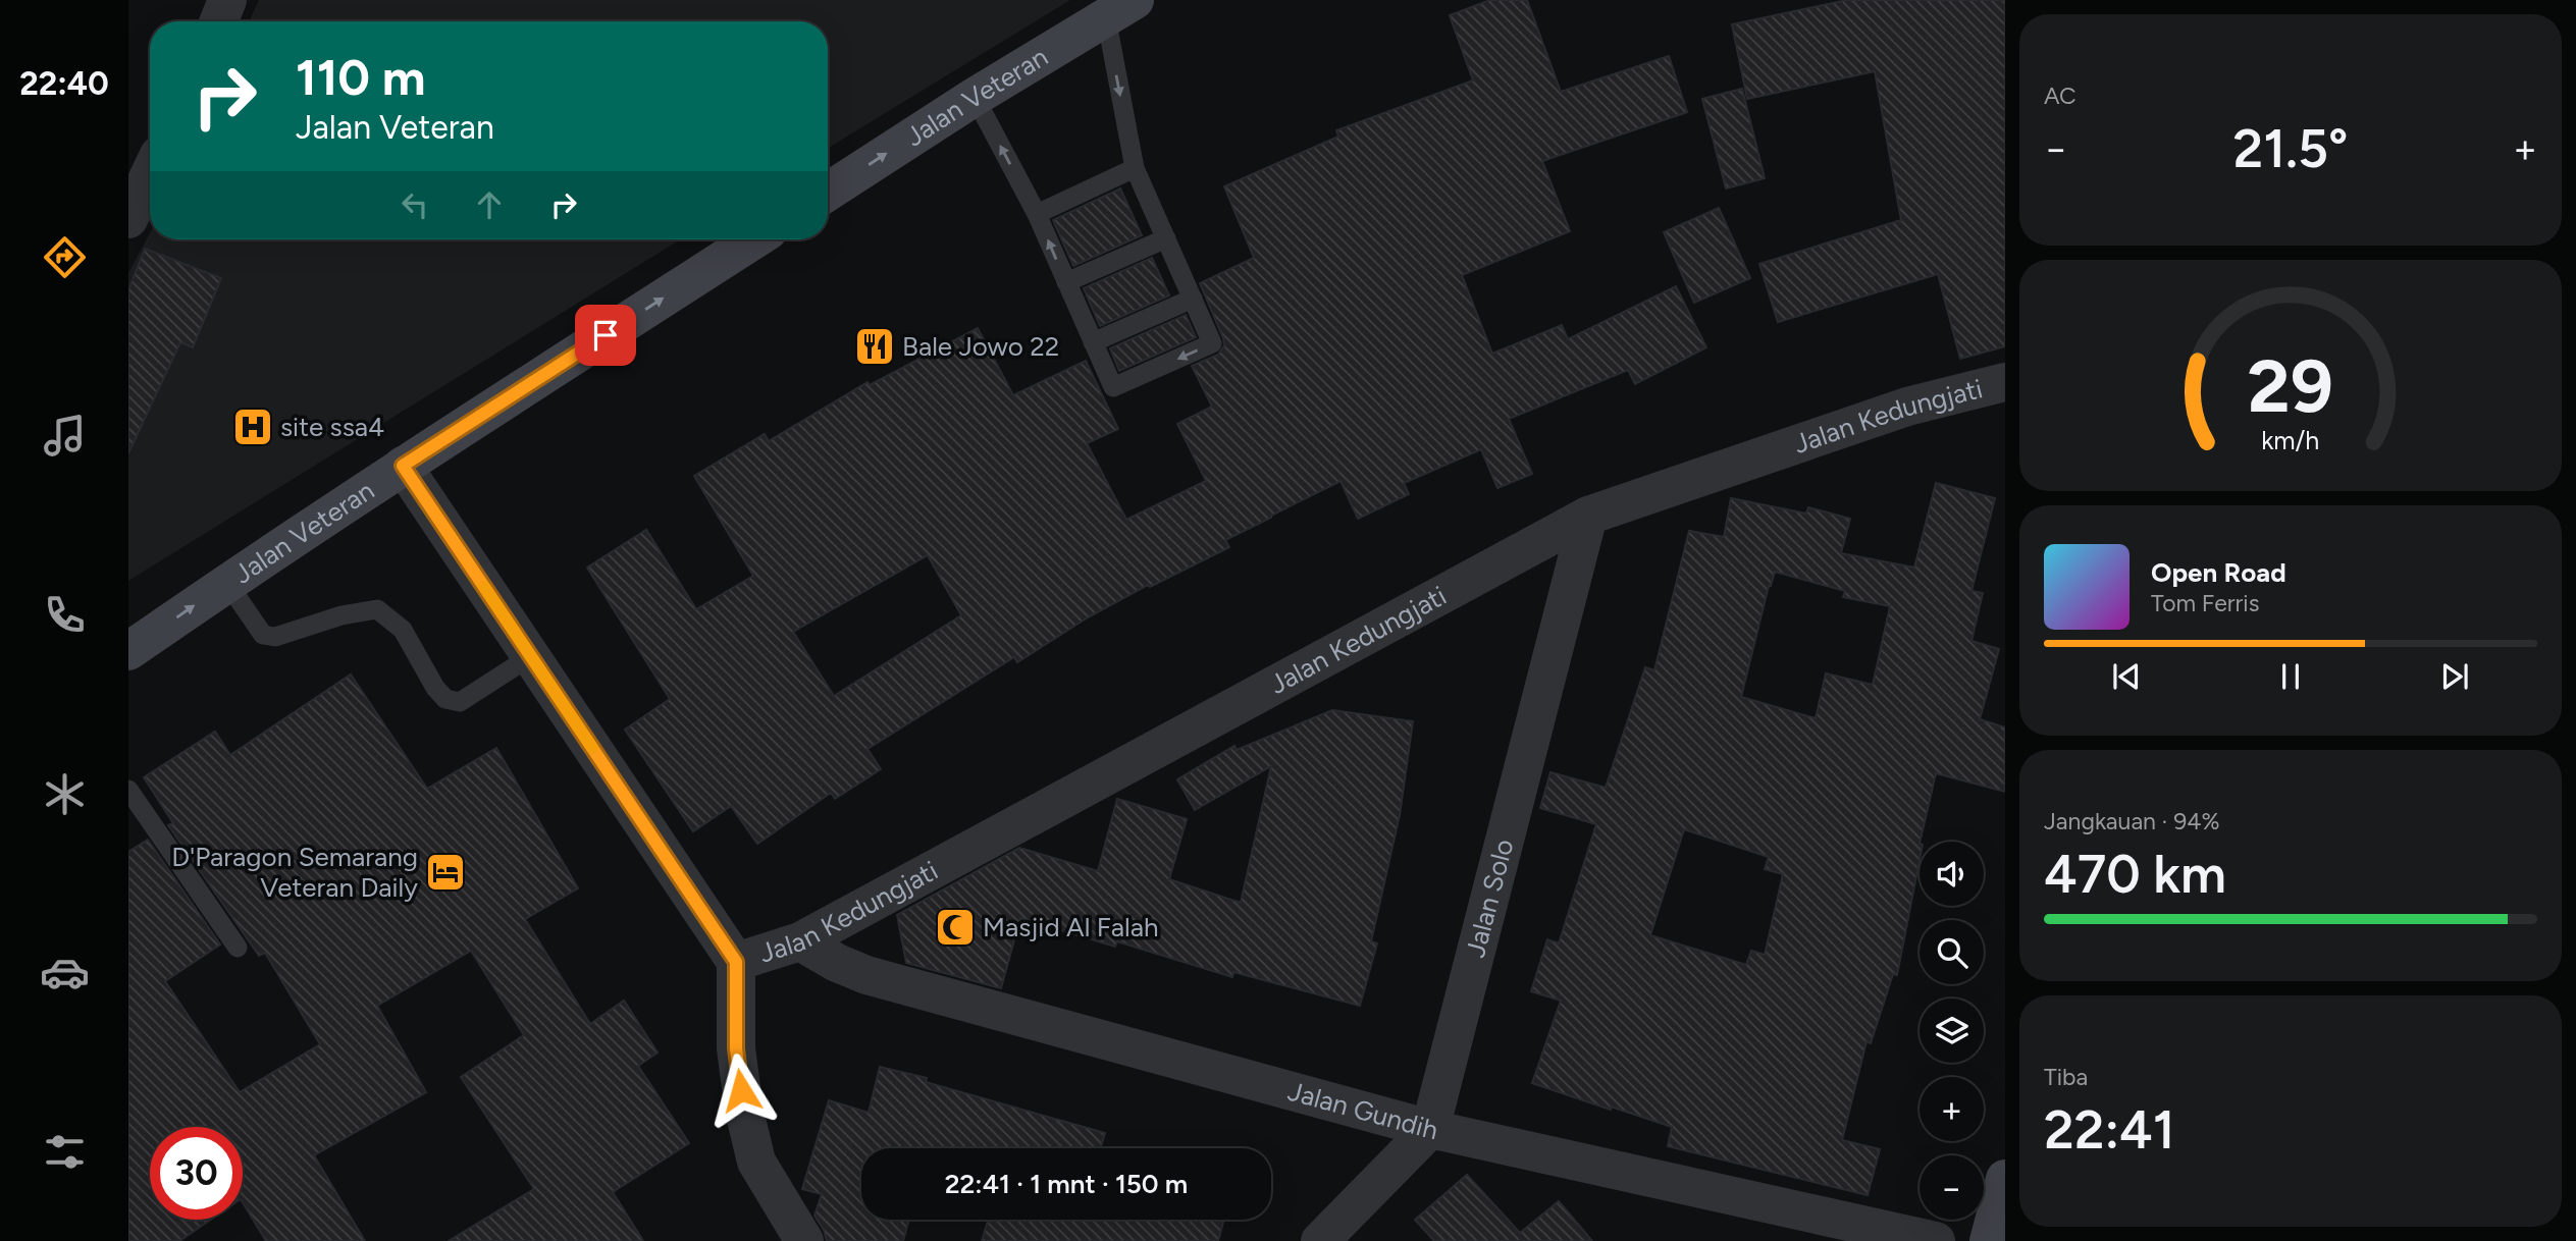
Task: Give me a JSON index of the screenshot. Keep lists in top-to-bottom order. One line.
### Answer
{"streets":{"main road":["Jalan Veteran"],"street":["Jalan Kedungjati","Jalan Solo","Jalan Gundih"]},"crossings":[["Jalan Kedungjati","Jalan Solo"],["Jalan Kedungjati","Jalan Gundih"],["Jalan Solo","Jalan Gundih"]],"one_way":["Jalan Veteran"],"places":{"restaurant":["Bale Jowo 22"],"hospital":["site ssa4"],"hotel":["D'Paragon Semarang Veteran Daily"],"mosque":["Masjid Al Falah"]},"page":{"tabs":"22:40","tile":["AC",["Jangkauan · 94%","470 km"],["Tiba","22:41"]],"turn":["110 m","Jalan Veteran"],"heat":["−","21.5°","+"],"song":["Open Road","Tom Ferris"],"map_buttons":["+","−"],"limit":"30","trip":"22:41 · 1 mnt · 150 m","gauge":["29","km/h"]}}
